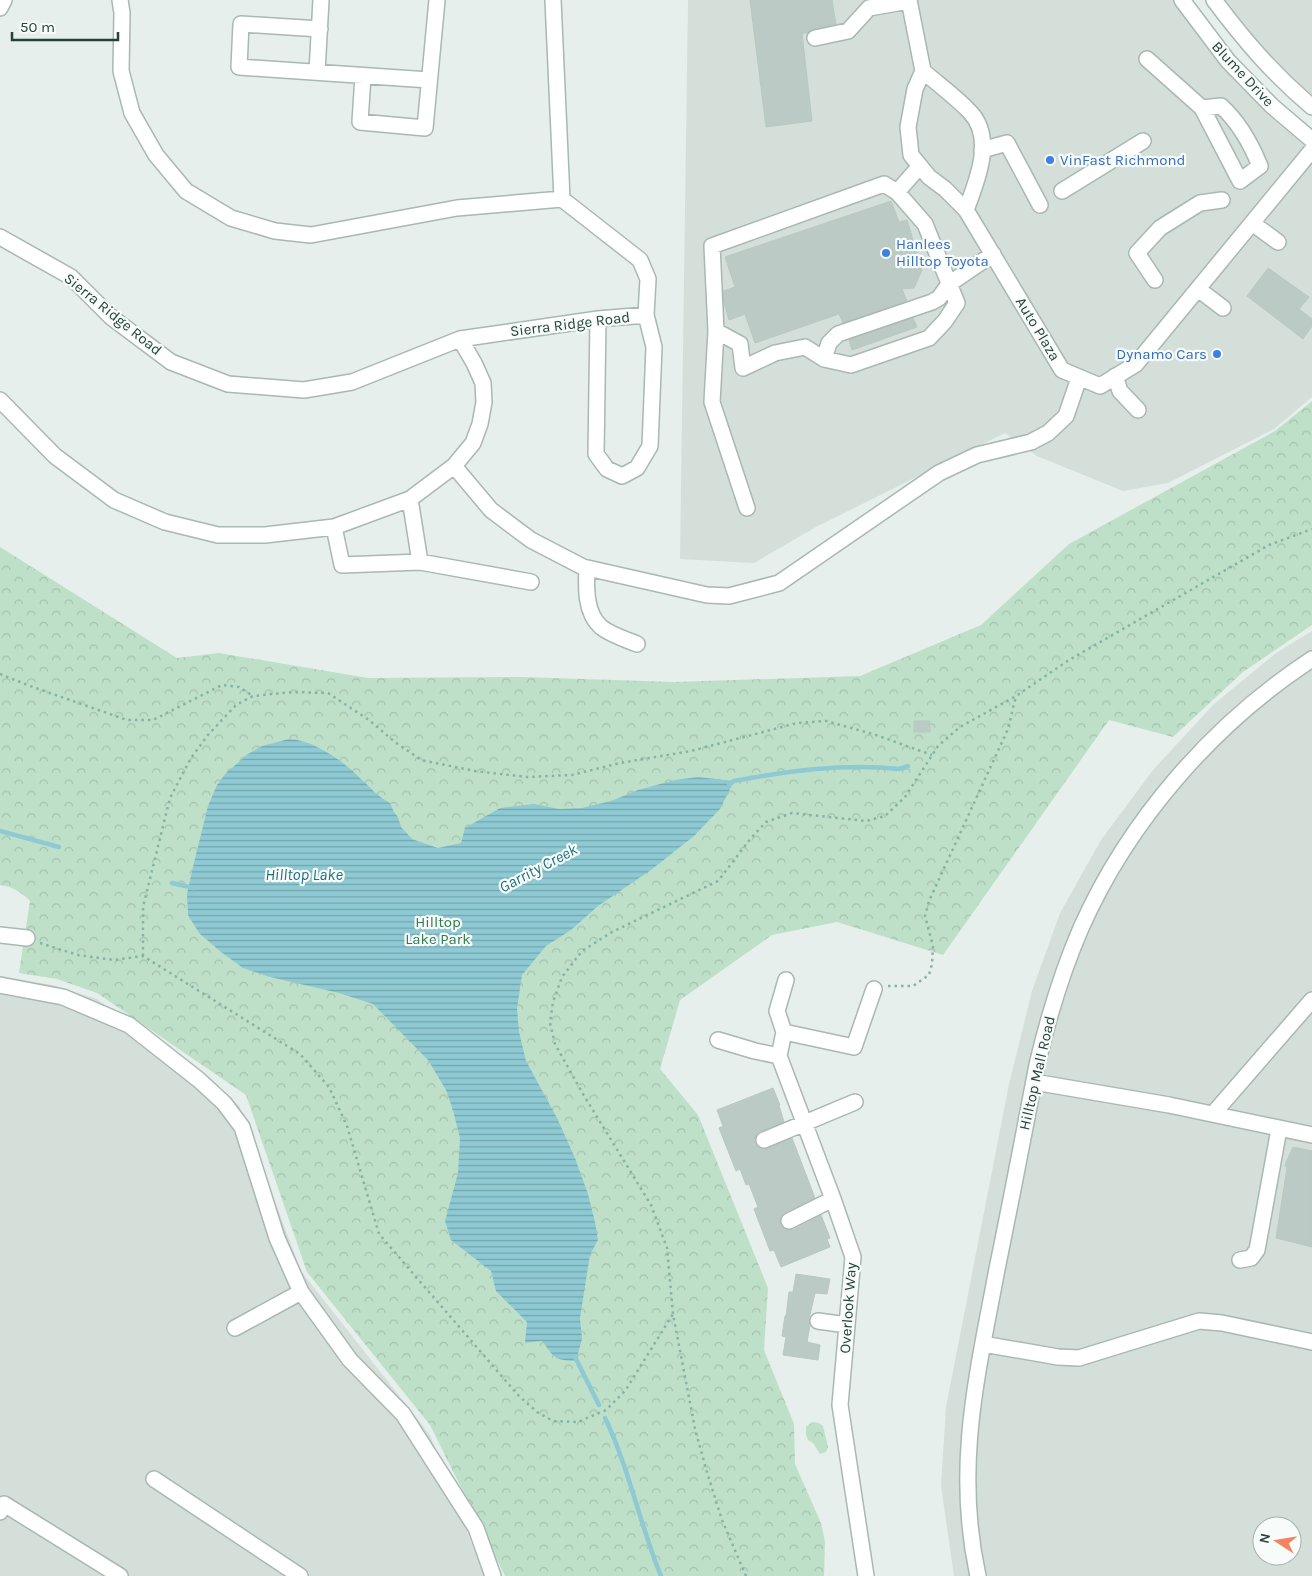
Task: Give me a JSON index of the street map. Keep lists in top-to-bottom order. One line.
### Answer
{"streets":{"street":["Blume Drive","Sierra Ridge Road","Auto Plaza","Hilltop Mall Road","Overlook Way"]},"water":["Garrity Creek","Hilltop Lake"],"parks":["Hilltop Lake Park"],"places":["VinFast Richmond","Hanlees Hilltop Toyota","Dynamo Cars"],"scale_bar":"50 m","north":"left"}
